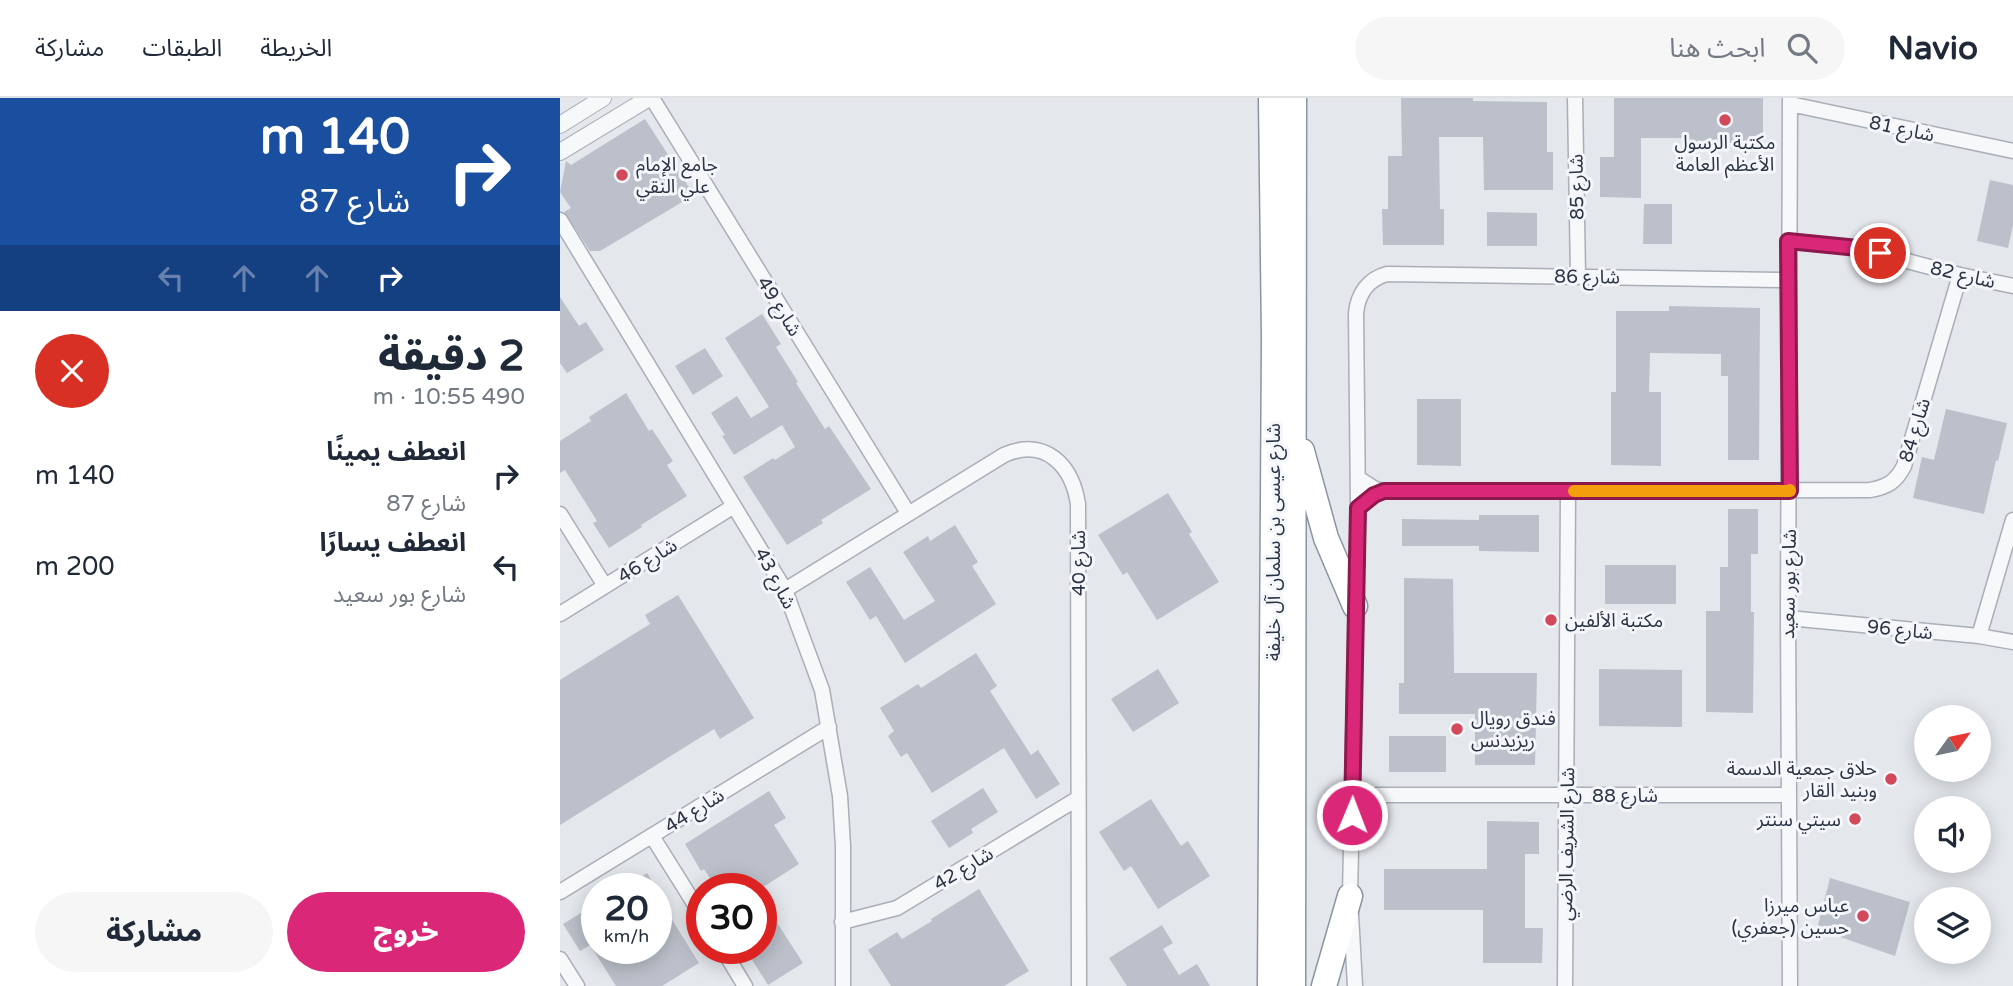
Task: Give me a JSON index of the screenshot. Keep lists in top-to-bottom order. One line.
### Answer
{"streets":{"highway":["شارع عيسى بن سلمان آل خليفة"],"street":["شارع 81","شارع 85","شارع 82","شارع 86","شارع 49","شارع 84","شارع 46","شارع 40","شارع 43","شارع بور سعيد","شارع 96","شارع 88","شارع 44","شارع الشريف الرضي","شارع 42"]},"crossings":[["شارع 81","شارع بور سعيد"],["شارع 85","شارع 86"],["شارع 82","شارع 84"],["شارع 82","شارع بور سعيد"],["شارع 86","شارع بور سعيد"],["شارع 49","شارع 40"],["شارع 84","شارع بور سعيد"],["شارع 84","شارع الشريف الرضي"],["شارع 46","شارع 43"],["شارع 40","شارع 43"],["شارع 40","شارع 42"],["شارع 43","شارع 44"],["شارع 43","شارع 42"],["شارع بور سعيد","شارع 96"],["شارع بور سعيد","شارع 88"],["شارع 88","شارع الشريف الرضي"]],"places":["مكتبة الرسول الأعظم العامة","جامع الإمام علي النقي","مكتبة الألفين","فندق رويال ريزيدنس","حلاق جمعية الدسمة وبنيد القار","سيتي سنتر","عباس ميرزا حسين (جعفري)"],"north":"top right","page":{"header":"Navio","search":"ابحث هنا","nav":["الخريطة","الطبقات","مشاركة"],"turn":["140 m","شارع 87"],"heading":["2 دقيقة","490 m · 10:55"],"list":[{"name":"انعطف يمينًا","note":"شارع 87","value":"140 m"},{"name":"انعطف يسارًا","note":"شارع بور سعيد","value":"200 m"}],"speed":"20 km/h","limit":"30","buttons":["خروج","مشاركة"]}}
